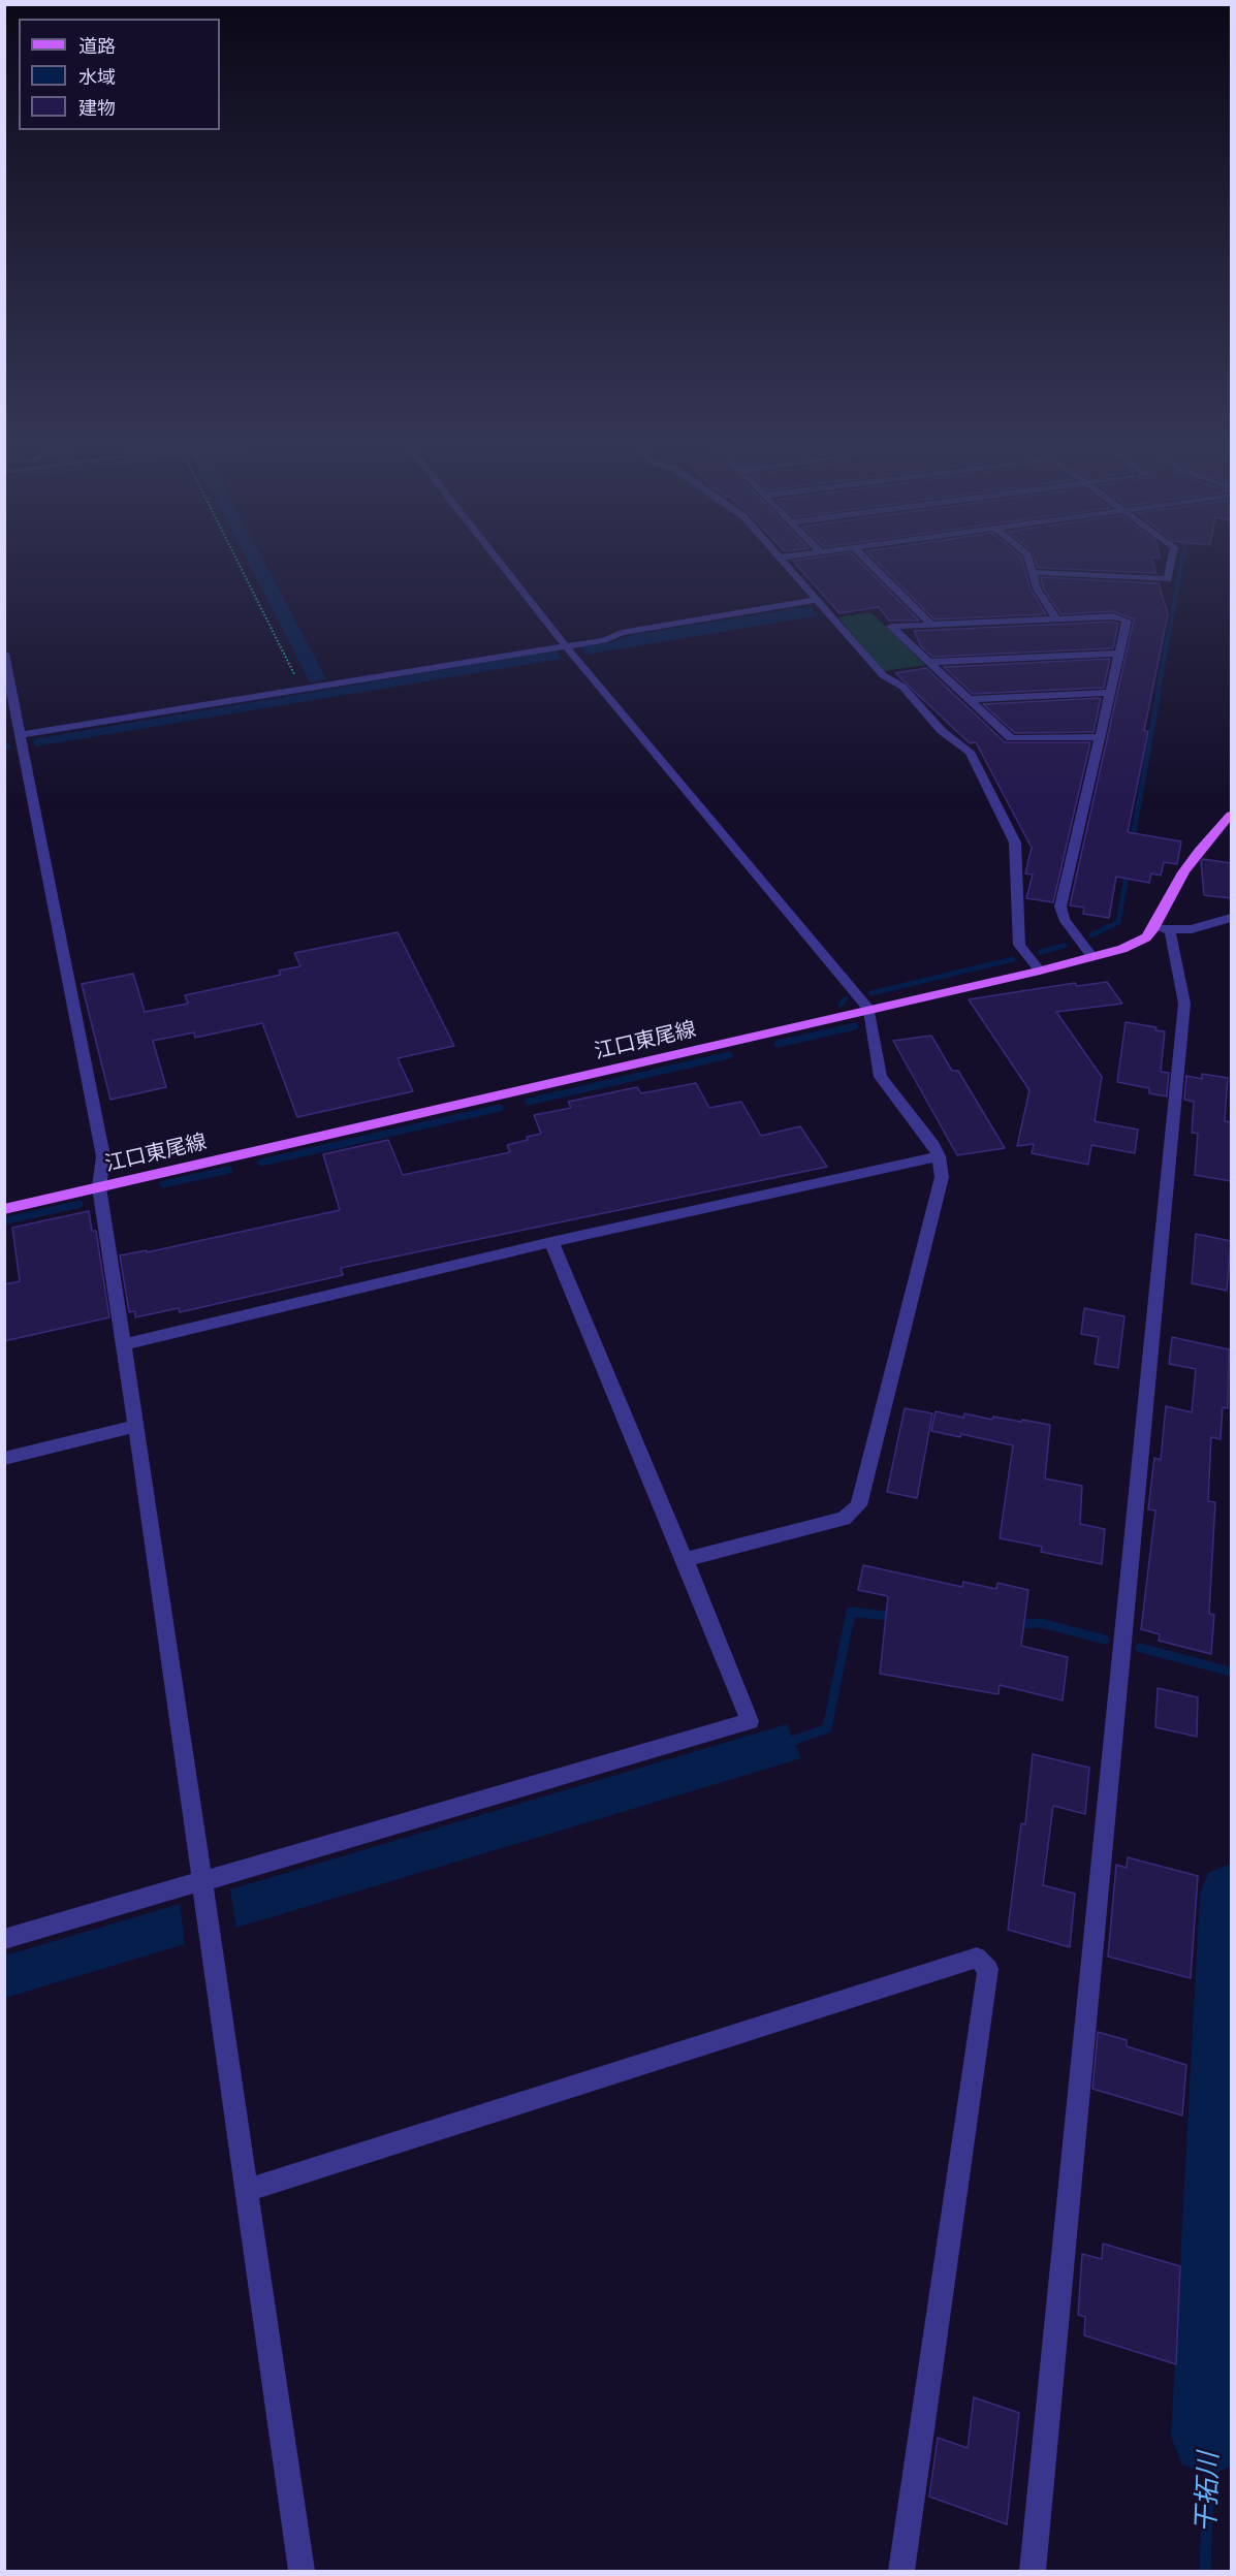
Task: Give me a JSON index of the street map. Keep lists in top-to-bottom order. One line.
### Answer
{"streets":{"main road":["江口東尾線"]},"water":["干拓川"],"legend":["道路","水域","建物"]}
